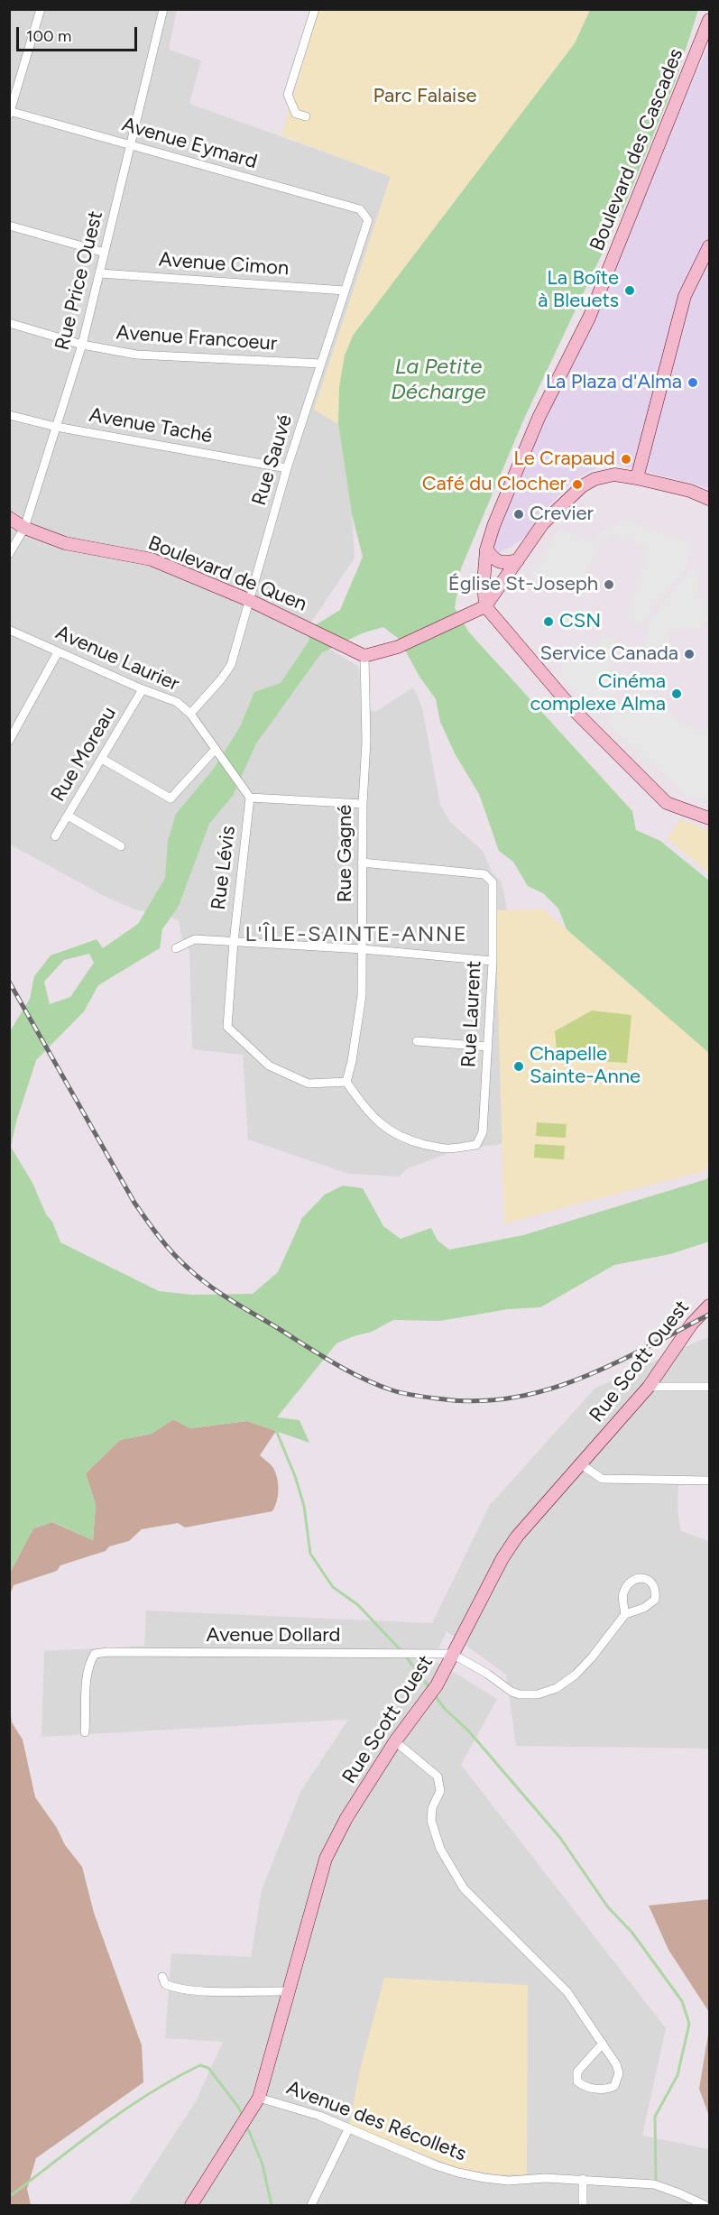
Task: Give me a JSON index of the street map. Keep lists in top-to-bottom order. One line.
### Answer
{"streets":{"street":["Avenue Eymard","Boulevard des Cascades","Avenue Cimon","Rue Price Ouest","Avenue Francoeur","Avenue Taché","Rue Sauvé","Boulevard de Quen","Avenue Laurier","Rue Moreau","Rue Gagné","Rue Lévis","Rue Laurent","Rue Scott Ouest","Avenue Dollard","Avenue des Récollets"]},"crossings":[["Avenue Eymard","Rue Price Ouest"],["Avenue Eymard","Rue Sauvé"],["Avenue Cimon","Rue Price Ouest"],["Avenue Cimon","Rue Sauvé"],["Rue Price Ouest","Avenue Francoeur"],["Rue Price Ouest","Avenue Taché"],["Rue Price Ouest","Boulevard de Quen"],["Avenue Francoeur","Rue Sauvé"],["Avenue Taché","Rue Sauvé"],["Rue Sauvé","Boulevard de Quen"],["Rue Sauvé","Avenue Laurier"],["Boulevard de Quen","Rue Gagné"],["Avenue Laurier","Rue Moreau"],["Avenue Laurier","Rue Lévis"],["Rue Gagné","Rue Lévis"],["Rue Gagné","Rue Laurent"],["Rue Lévis","Rue Laurent"],["Rue Scott Ouest","Avenue Dollard"],["Rue Scott Ouest","Avenue des Récollets"]],"districts":["L'ÎLE-SAINTE-ANNE"],"water":["La Petite Décharge"],"parks":["Parc Falaise"],"places":["La Boîte à Bleuets","La Plaza d'Alma","Le Crapaud","Café du Clocher","Crevier","Église St-Joseph","CSN","Service Canada","Cinéma complexe Alma","Chapelle Sainte-Anne"],"scale_bar":"100 m"}
